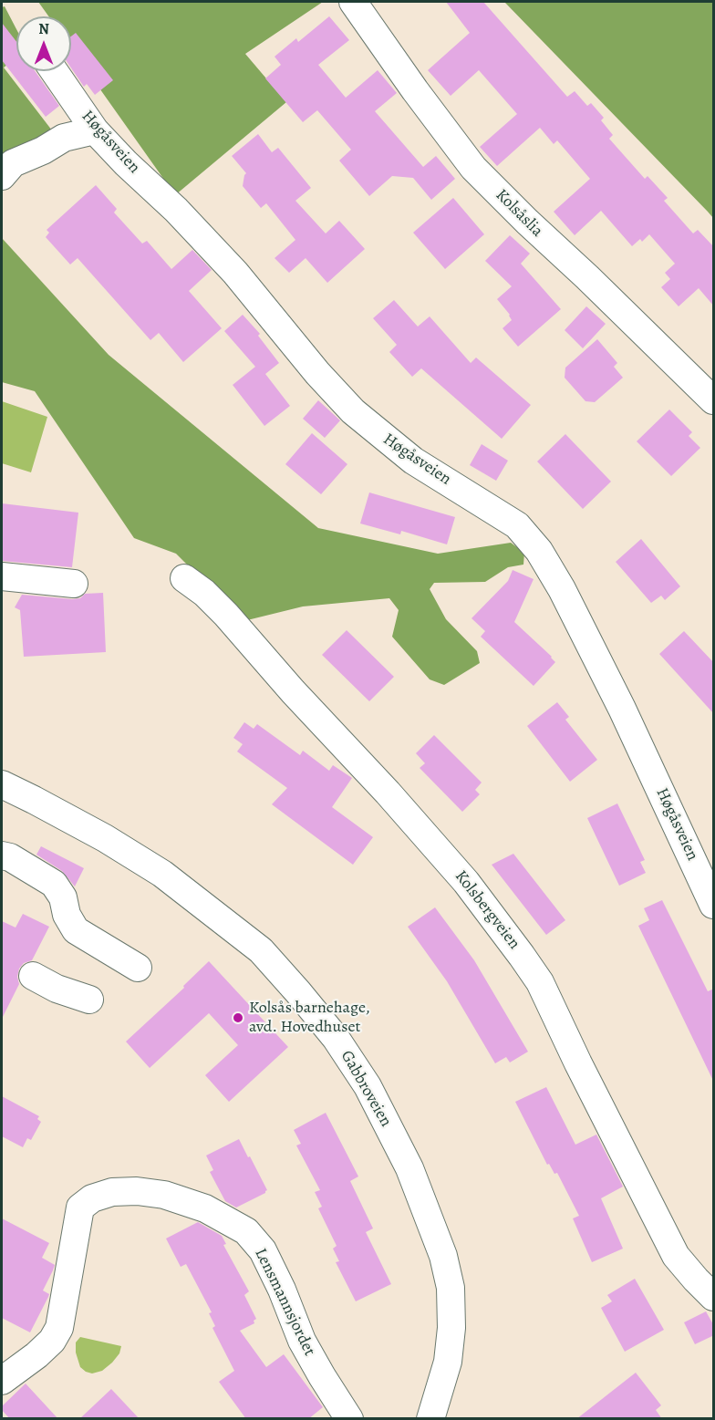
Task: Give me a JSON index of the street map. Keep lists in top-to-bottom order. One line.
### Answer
{"streets":{"street":["Høgåsveien","Kolsåslia","Kolsbergveien","Gabbroveien","Lensmannsjordet"]},"places":["Kolsås barnehage, avd. Hovedhuset"],"north":"top"}
